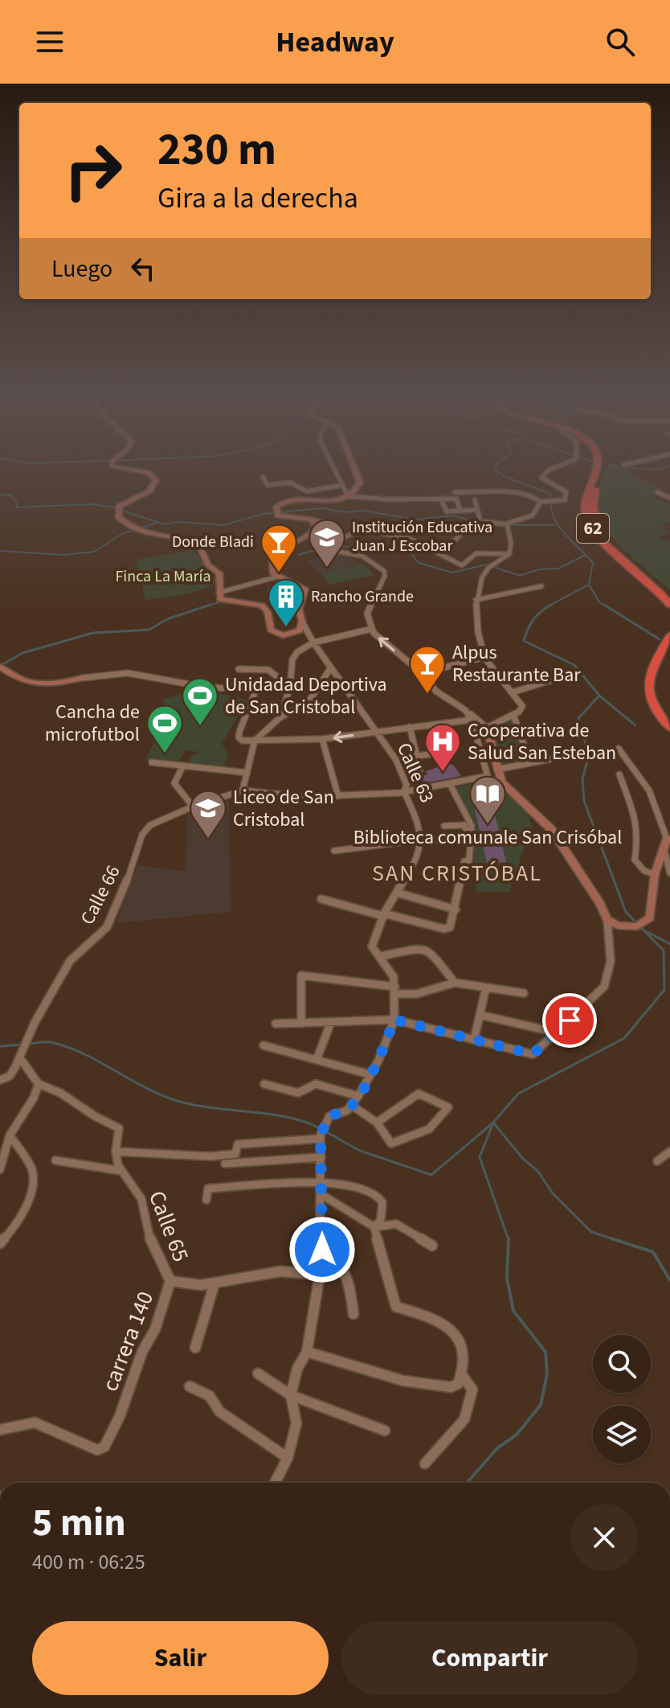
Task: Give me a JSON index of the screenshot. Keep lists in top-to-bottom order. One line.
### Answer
{"streets":{"highway":["62"],"street":["Calle 63","Calle 66","Calle 65","carrera 140"]},"crossings":[["Calle 65","carrera 140"]],"districts":["SAN CRISTÓBAL"],"parks":["Finca La María"],"places":{"school or university":["Institución Educativa Juan J Escobar","Liceo de San Cristobal"],"bar":["Donde Bladi","Alpus Restaurante Bar"],"building":["Rancho Grande"],"sports":["Unidadad Deportiva de San Cristobal","Cancha de microfutbol"],"hospital":["Cooperativa de Salud San Esteban"],"library":["Biblioteca comunale San Crisóbal"]},"page":{"header":"Headway","turn":["230 m","Gira a la derecha"],"then":"Luego","heading":["5 min","400 m · 06:25"],"buttons":["Salir","Compartir"]}}
